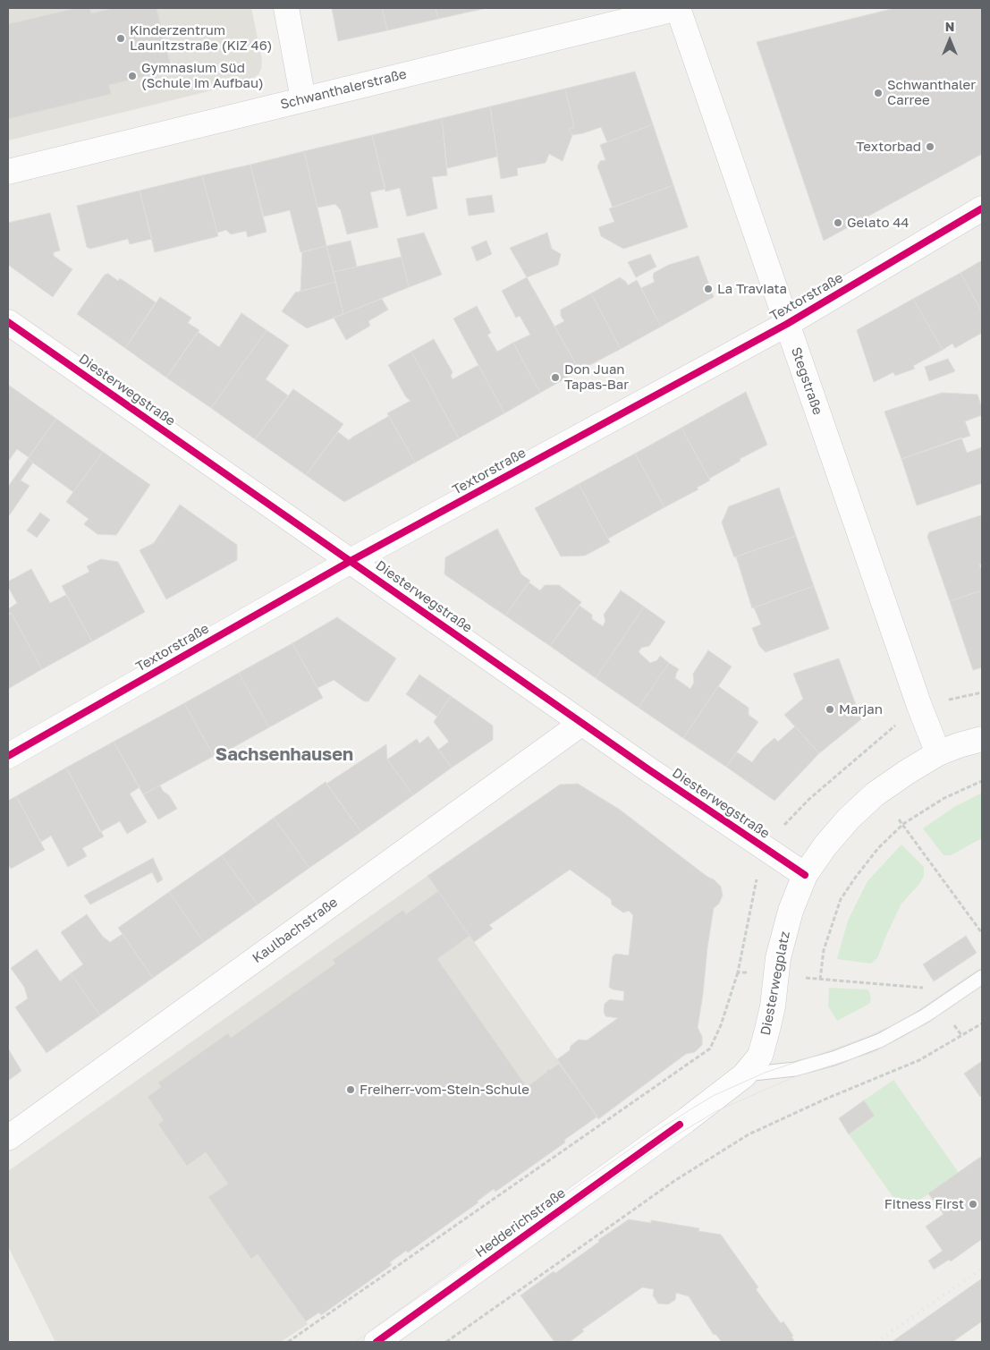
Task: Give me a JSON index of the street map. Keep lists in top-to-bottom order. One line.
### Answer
{"streets":{"street":["Schwanthalerstraße","Textorstraße","Stegstraße","Diesterwegstraße","Kaulbachstraße","Diesterwegplatz","Hedderichstraße"]},"crossings":[["Schwanthalerstraße","Stegstraße"],["Textorstraße","Stegstraße"],["Textorstraße","Diesterwegstraße"],["Stegstraße","Diesterwegplatz"],["Diesterwegstraße","Kaulbachstraße"],["Diesterwegstraße","Diesterwegplatz"],["Diesterwegplatz","Hedderichstraße"]],"districts":["Sachsenhausen"],"places":["Kinderzentrum Launitzstraße (KiZ 46)","Gymnasium Süd (Schule im Aufbau)","Schwanthaler Carree","Textorbad","Gelato 44","La Traviata","Don Juan Tapas-Bar","Marjan","Freiherr-vom-Stein-Schule","Fitness First"],"north":"top"}
